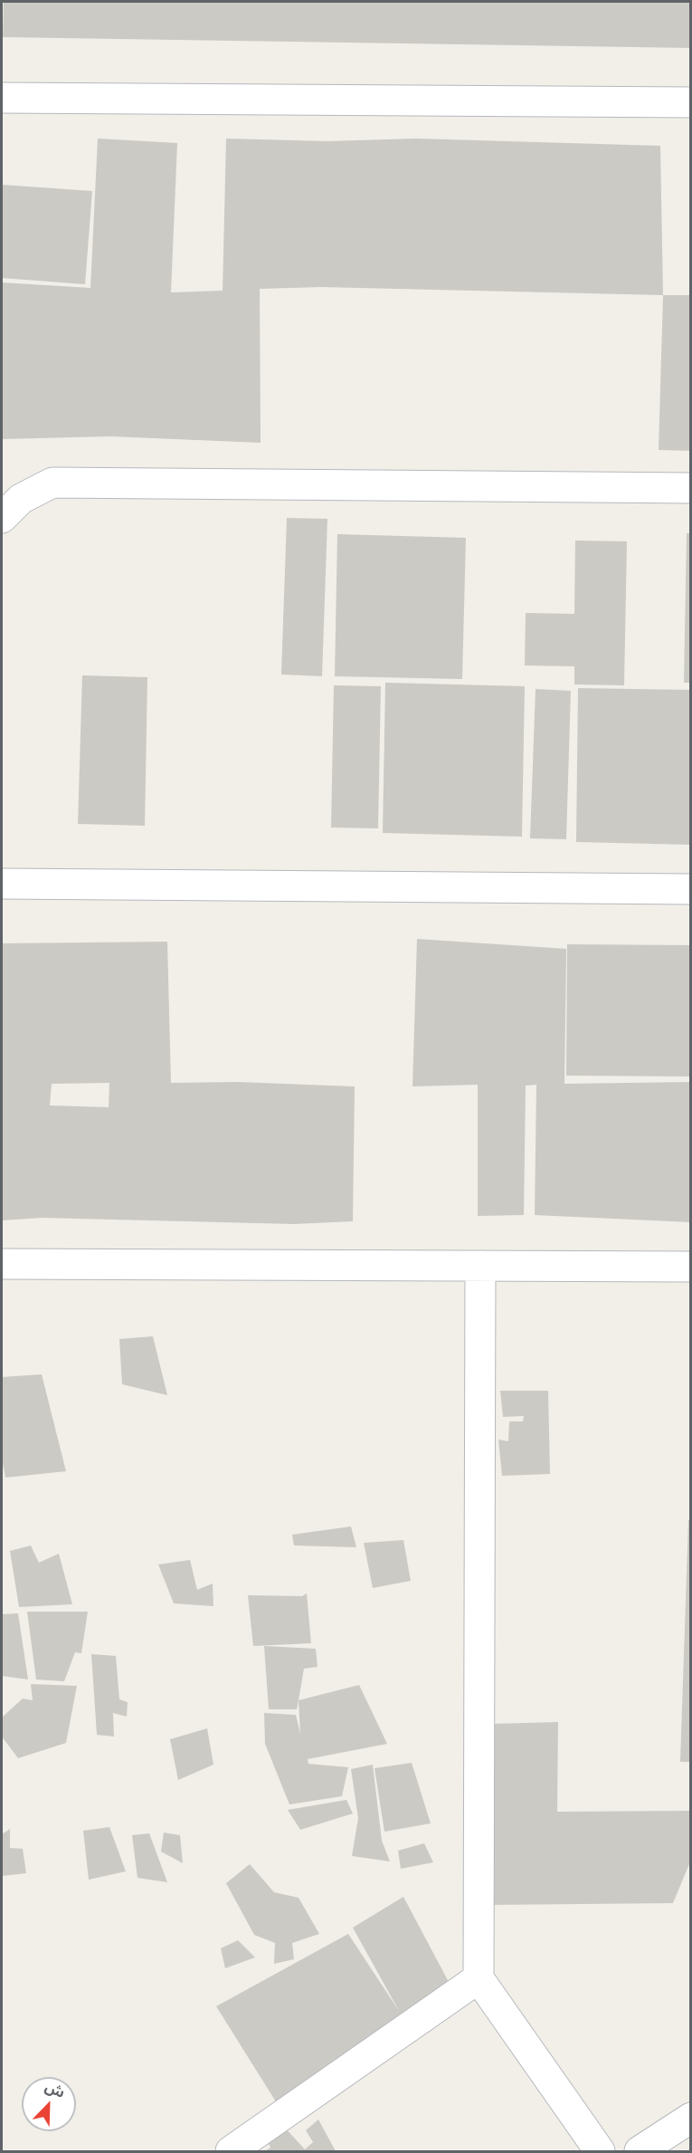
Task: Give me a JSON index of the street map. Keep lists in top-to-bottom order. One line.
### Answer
{"north":"top right"}
